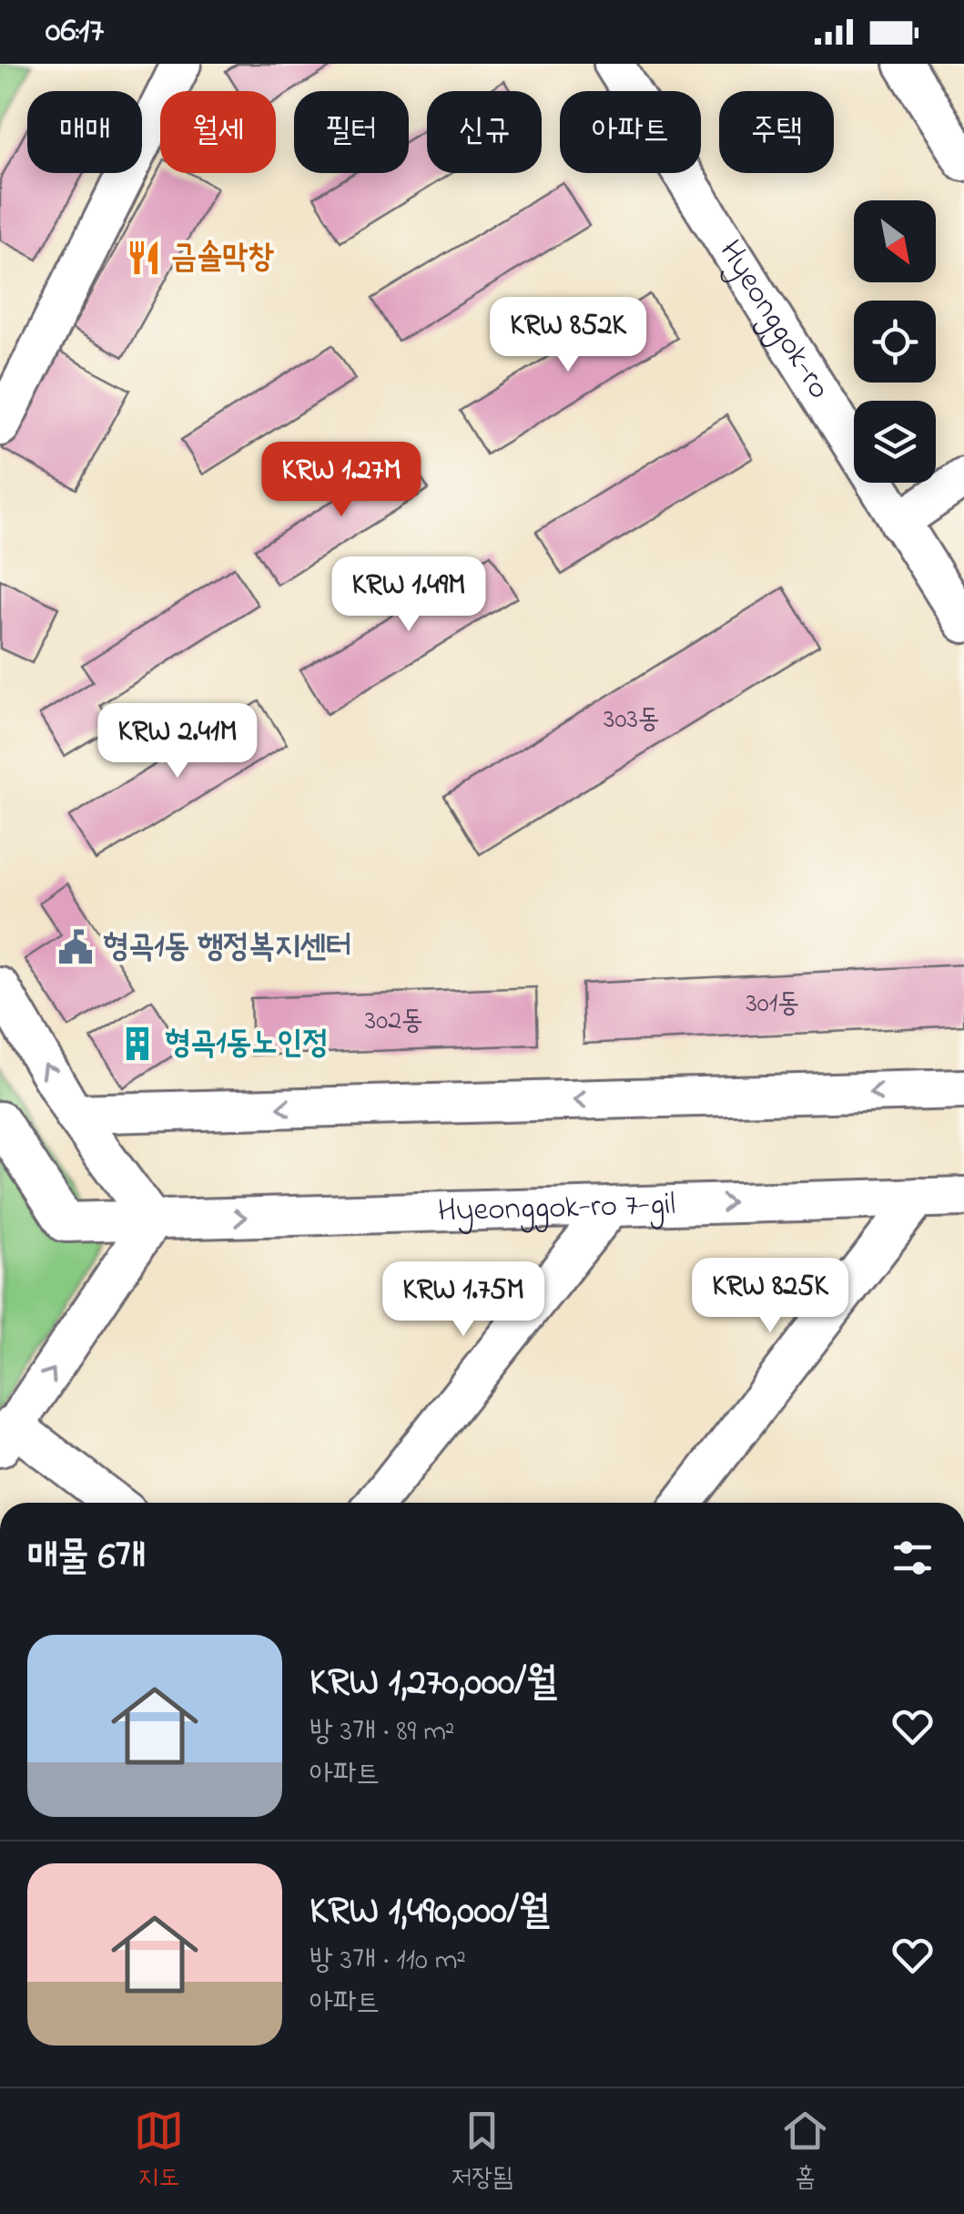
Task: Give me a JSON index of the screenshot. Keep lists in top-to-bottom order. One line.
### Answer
{"streets":{"street":["Hyeonggok-ro","Hyeonggok-ro 7-gil"]},"places":{"restaurant":["금솔막창"],"public building":["형곡1동 행정복지센터"],"building":["형곡1동노인정"]},"house_numbers":["303동","301동","302동"],"north":"bottom right","page":{"status":"06:17","chip":["매매","월세","필터","신규","아파트","주택"],"price":["KRW 852K","KRW 1.27M","KRW 1.49M","KRW 2.41M","KRW 825K","KRW 1.75M"],"heading":"매물 6개","list":[{"name":"KRW 1,270,000/월","note":"방 3개 · 89 m² · 아파트"},{"name":"KRW 1,490,000/월","note":"방 3개 · 110 m² · 아파트"}],"tabs":["지도","저장됨","홈"]}}
